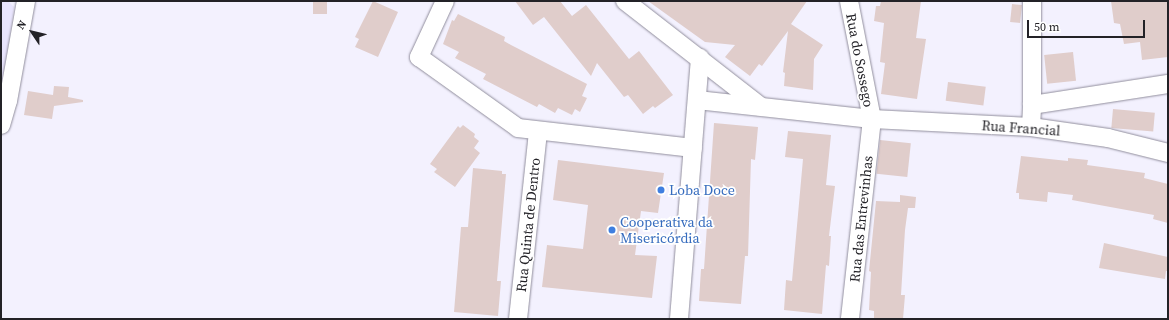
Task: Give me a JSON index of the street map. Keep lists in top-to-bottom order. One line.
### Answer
{"streets":{"street":["Rua do Sossego","Rua Francial","Rua das Entrevinhas","Rua Quinta de Dentro"]},"crossings":[["Rua do Sossego","Rua Francial"],["Rua do Sossego","Rua das Entrevinhas"],["Rua Francial","Rua das Entrevinhas"]],"places":["Loba Doce","Cooperativa da Misericórdia"],"scale_bar":"50 m","north":"top left"}
